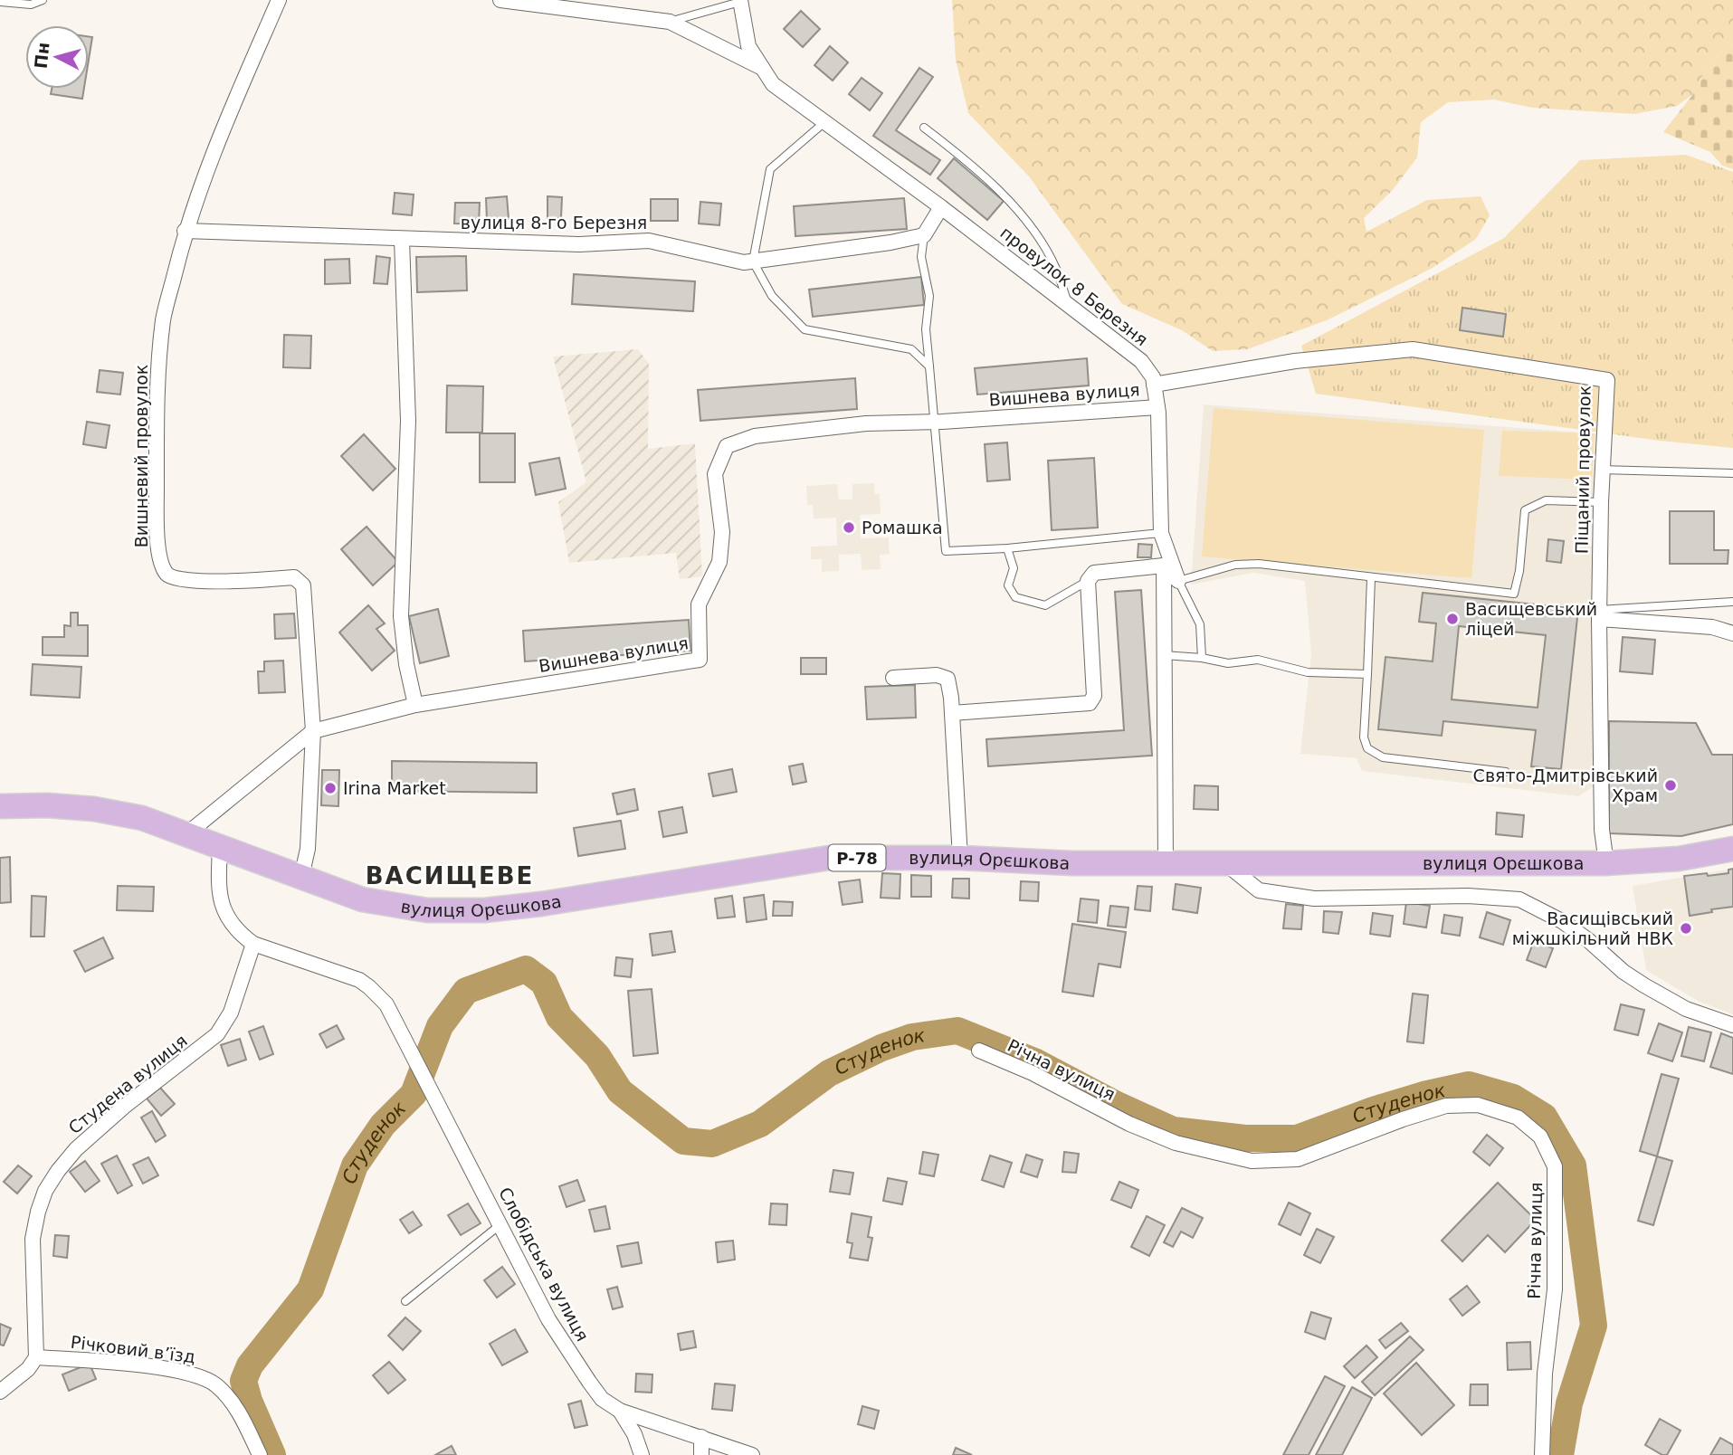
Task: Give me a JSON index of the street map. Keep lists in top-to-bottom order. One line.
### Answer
{"streets":{"main road":["Р-78","вулиця Орєшкова"],"street":["вулиця 8-го Березня","провулок 8 Березня","Вишнева вулиця","Вишневий провулок","Піщаний провулок","Річна вулиця","Студена вулиця","Слобідська вулиця","Річковий в’їзд"]},"crossings":[["вулиця 8-го Березня","Вишневий провулок"],["провулок 8 Березня","Вишнева вулиця"],["провулок 8 Березня","Піщаний провулок"],["Вишнева вулиця","Вишневий провулок"],["Вишнева вулиця","вулиця Орєшкова"],["Вишневий провулок","вулиця Орєшкова"],["Піщаний провулок","вулиця Орєшкова"],["Студена вулиця","Слобідська вулиця"],["Студена вулиця","Річковий в’їзд"]],"districts":["ВАСИЩЕВЕ"],"water":["Студенок"],"places":["Ромашка","Васищевський ліцей","Свято-Дмитрівський Храм","Irina Market","Васищівський міжшкільний НВК"],"north":"left"}
